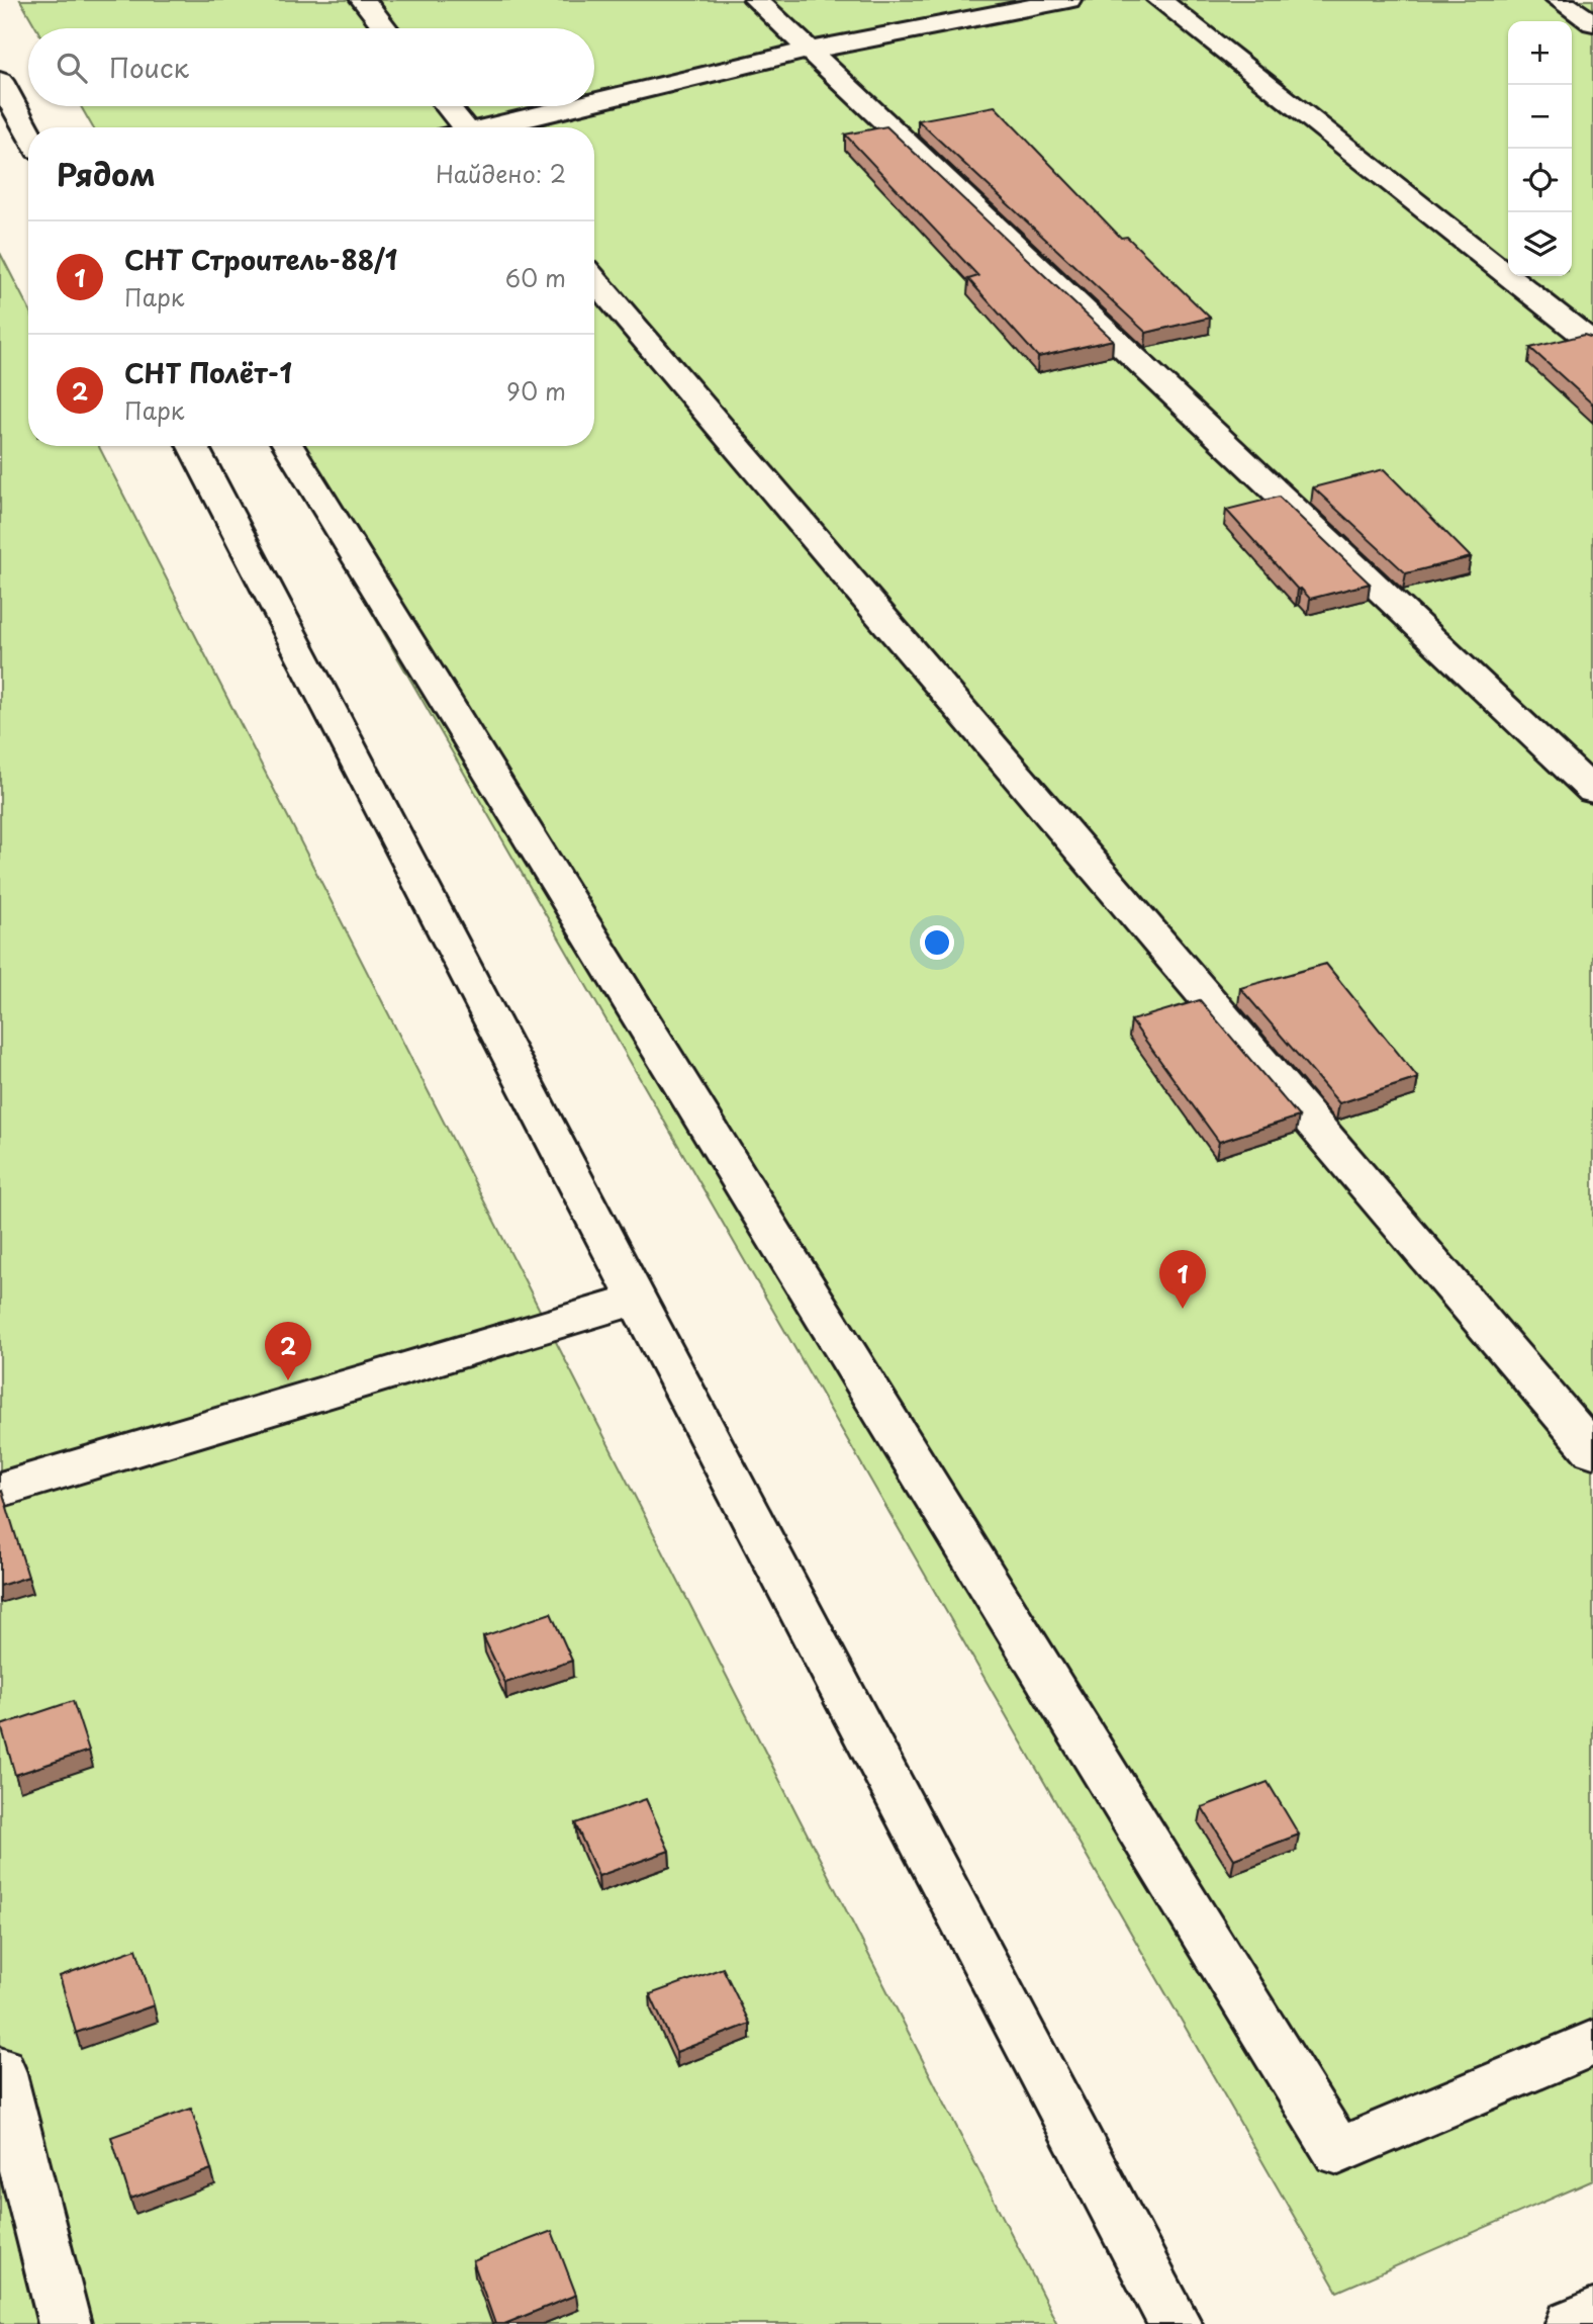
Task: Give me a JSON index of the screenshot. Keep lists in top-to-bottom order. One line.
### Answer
{"page":{"map_buttons":["+","−"],"search":"Поиск","heading":["Рядом","Найдено: 2"],"list":[{"mark":"1","name":"СНТ Строитель-88/1","note":"Парк","value":"60 m"},{"mark":"2","name":"СНТ Полёт-1","note":"Парк","value":"90 m"}],"pins":["1","2"]}}
